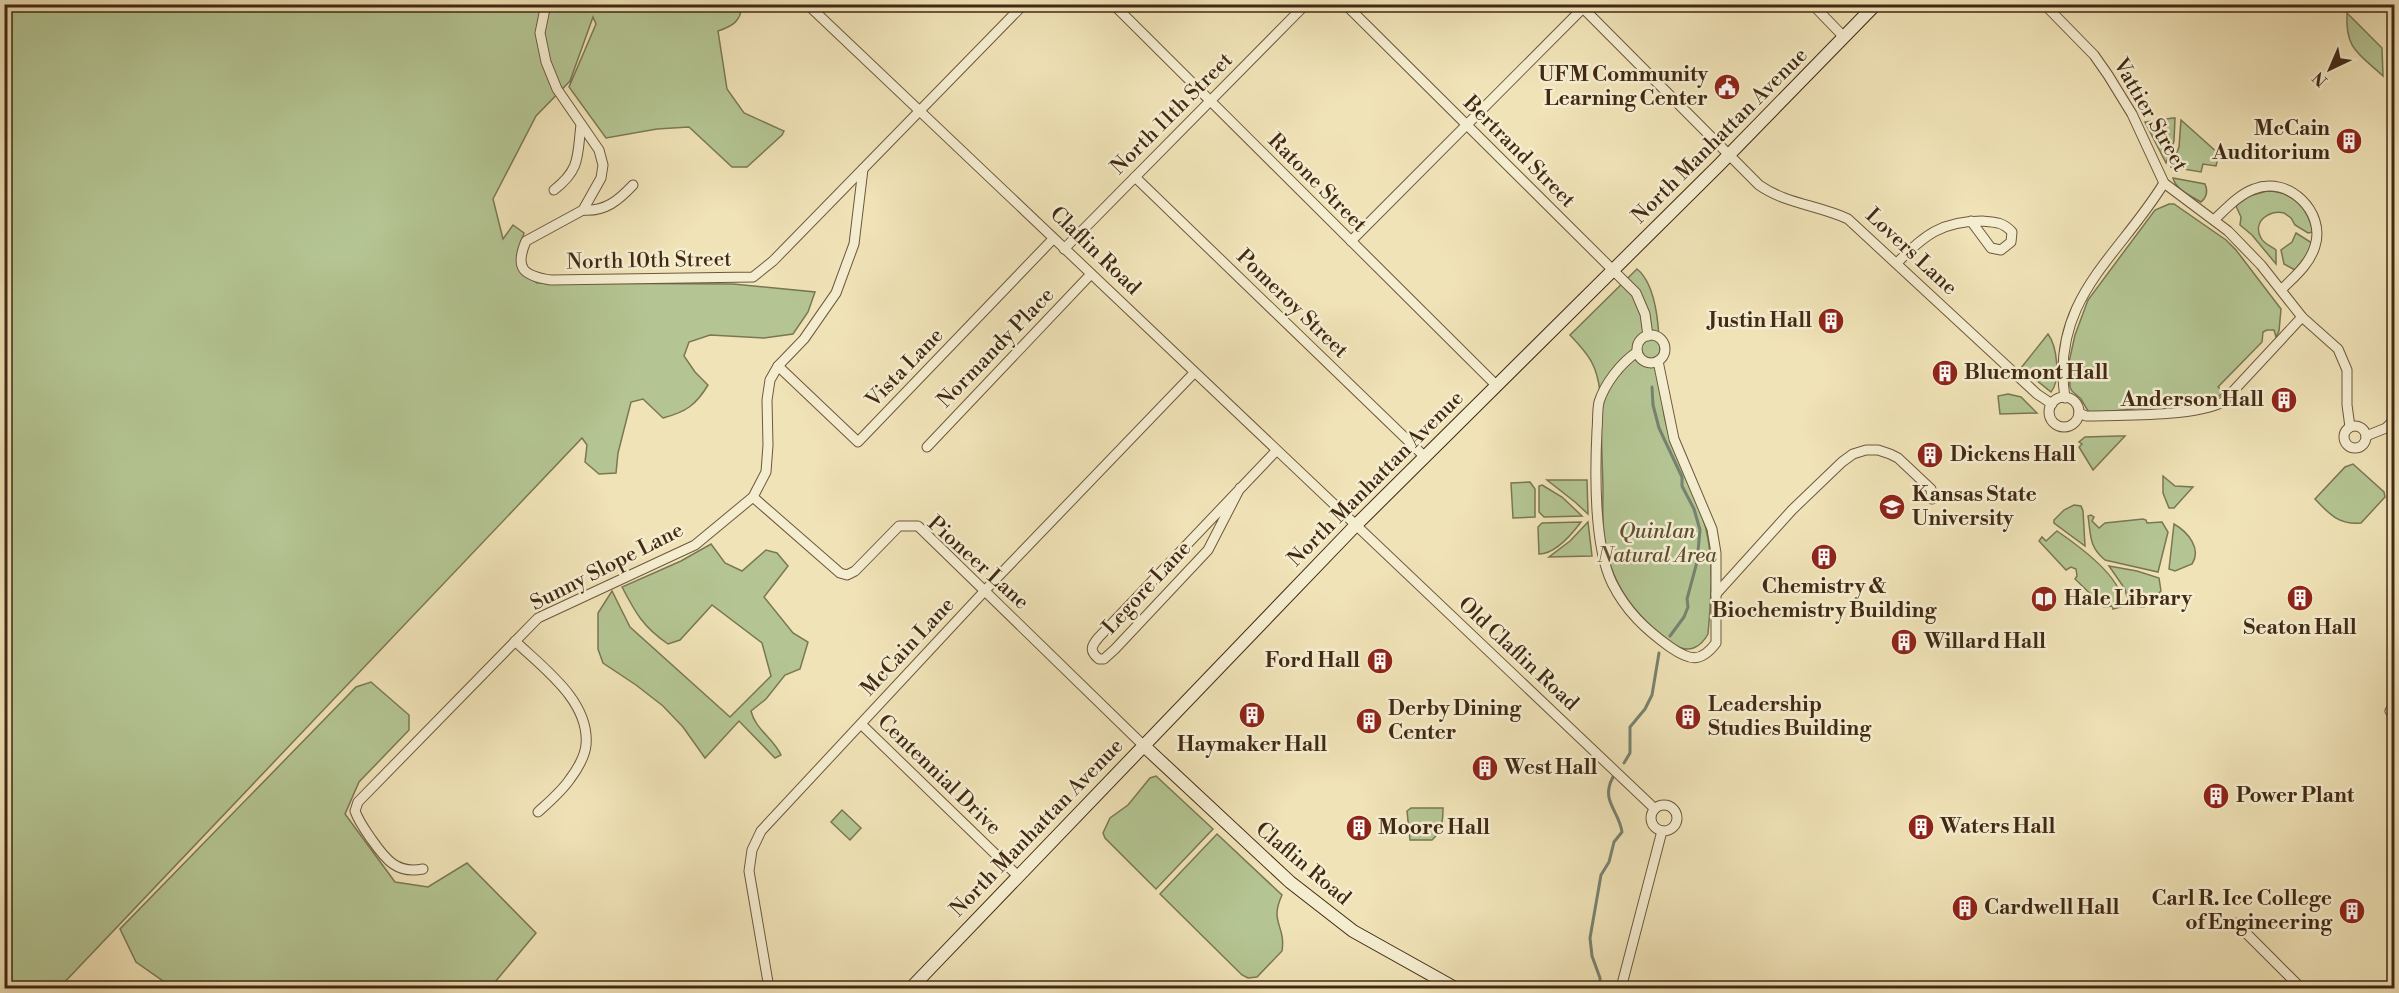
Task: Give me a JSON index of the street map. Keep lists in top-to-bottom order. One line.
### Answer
{"streets":{"street":["North 11th Street","Vattier Street","North Manhattan Avenue","Bertrand Street","Ratone Street","Claflin Road","Lovers Lane","North 10th Street","Pomeroy Street","Normandy Place","Vista Lane","Pioneer Lane","Sunny Slope Lane","Legore Lane","McCain Lane","Old Claflin Road","Centennial Drive"]},"crossings":[["North 11th Street","Ratone Street"],["North 11th Street","Claflin Road"],["North 11th Street","Pomeroy Street"],["North Manhattan Avenue","Bertrand Street"],["North Manhattan Avenue","Ratone Street"],["North Manhattan Avenue","Claflin Road"],["North Manhattan Avenue","Lovers Lane"],["North Manhattan Avenue","Pomeroy Street"],["North Manhattan Avenue","Pioneer Lane"],["North Manhattan Avenue","Old Claflin Road"],["North Manhattan Avenue","Centennial Drive"],["Claflin Road","North 10th Street"],["Claflin Road","Normandy Place"],["Claflin Road","Vista Lane"],["Claflin Road","Pioneer Lane"],["Claflin Road","Legore Lane"],["Claflin Road","McCain Lane"],["Claflin Road","Old Claflin Road"],["North 10th Street","Sunny Slope Lane"],["Vista Lane","Sunny Slope Lane"],["Pioneer Lane","Sunny Slope Lane"],["Pioneer Lane","McCain Lane"],["McCain Lane","Centennial Drive"]],"parks":["Quinlan Natural Area"],"places":{"public building":["UFM Community Learning Center"],"building":["McCain Auditorium","Justin Hall","Bluemont Hall","Anderson Hall","Dickens Hall","Chemistry & Biochemistry Building","Seaton Hall","Willard Hall","Ford Hall","Haymaker Hall","Leadership Studies Building","Derby Dining Center","West Hall","Power Plant","Waters Hall","Moore Hall","Cardwell Hall","Carl R. Ice College of Engineering"],"school or university":["Kansas State University"],"library":["Hale Library"]},"north":"bottom left"}
